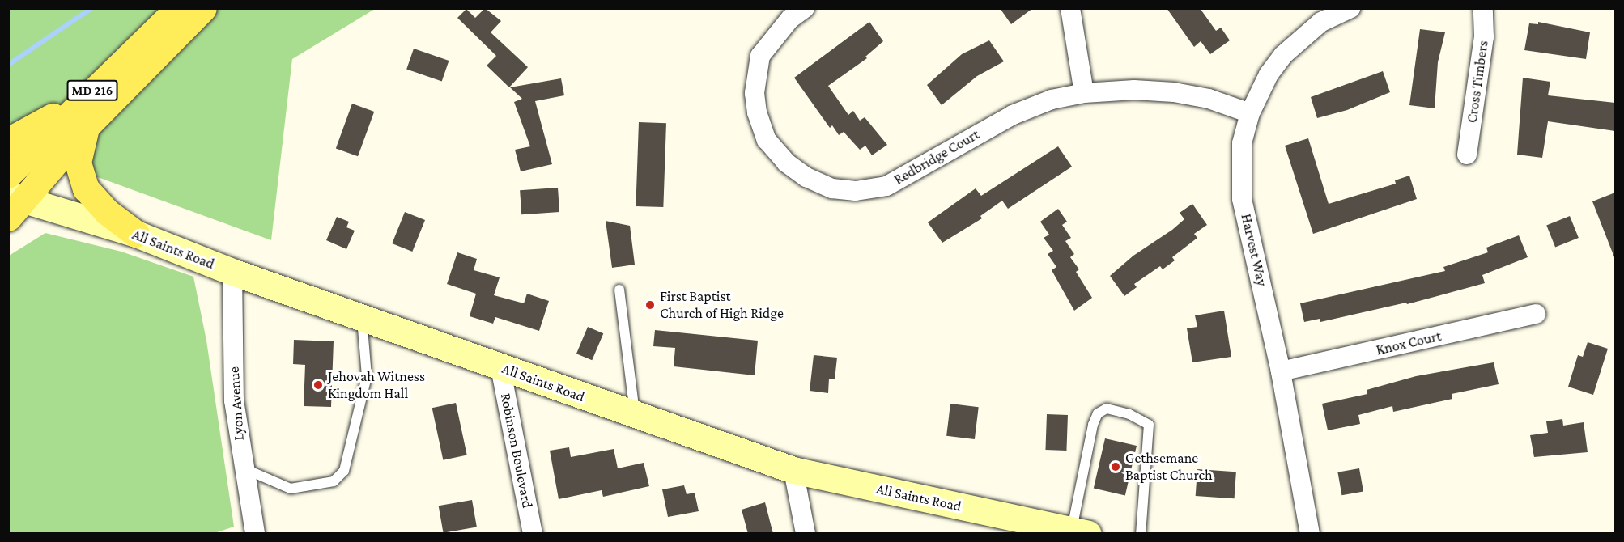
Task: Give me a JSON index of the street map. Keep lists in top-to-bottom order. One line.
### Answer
{"streets":{"main road":["MD 216"],"street":["Cross Timbers","Redbridge Court","All Saints Road","Harvest Way","Knox Court","Lyon Avenue","Robinson Boulevard"]},"crossings":[["MD 216","All Saints Road"],["Redbridge Court","Harvest Way"],["All Saints Road","Lyon Avenue"],["All Saints Road","Robinson Boulevard"],["Harvest Way","Knox Court"]],"places":["First Baptist Church of High Ridge","Jehovah Witness Kingdom Hall","Gethsemane Baptist Church"]}
